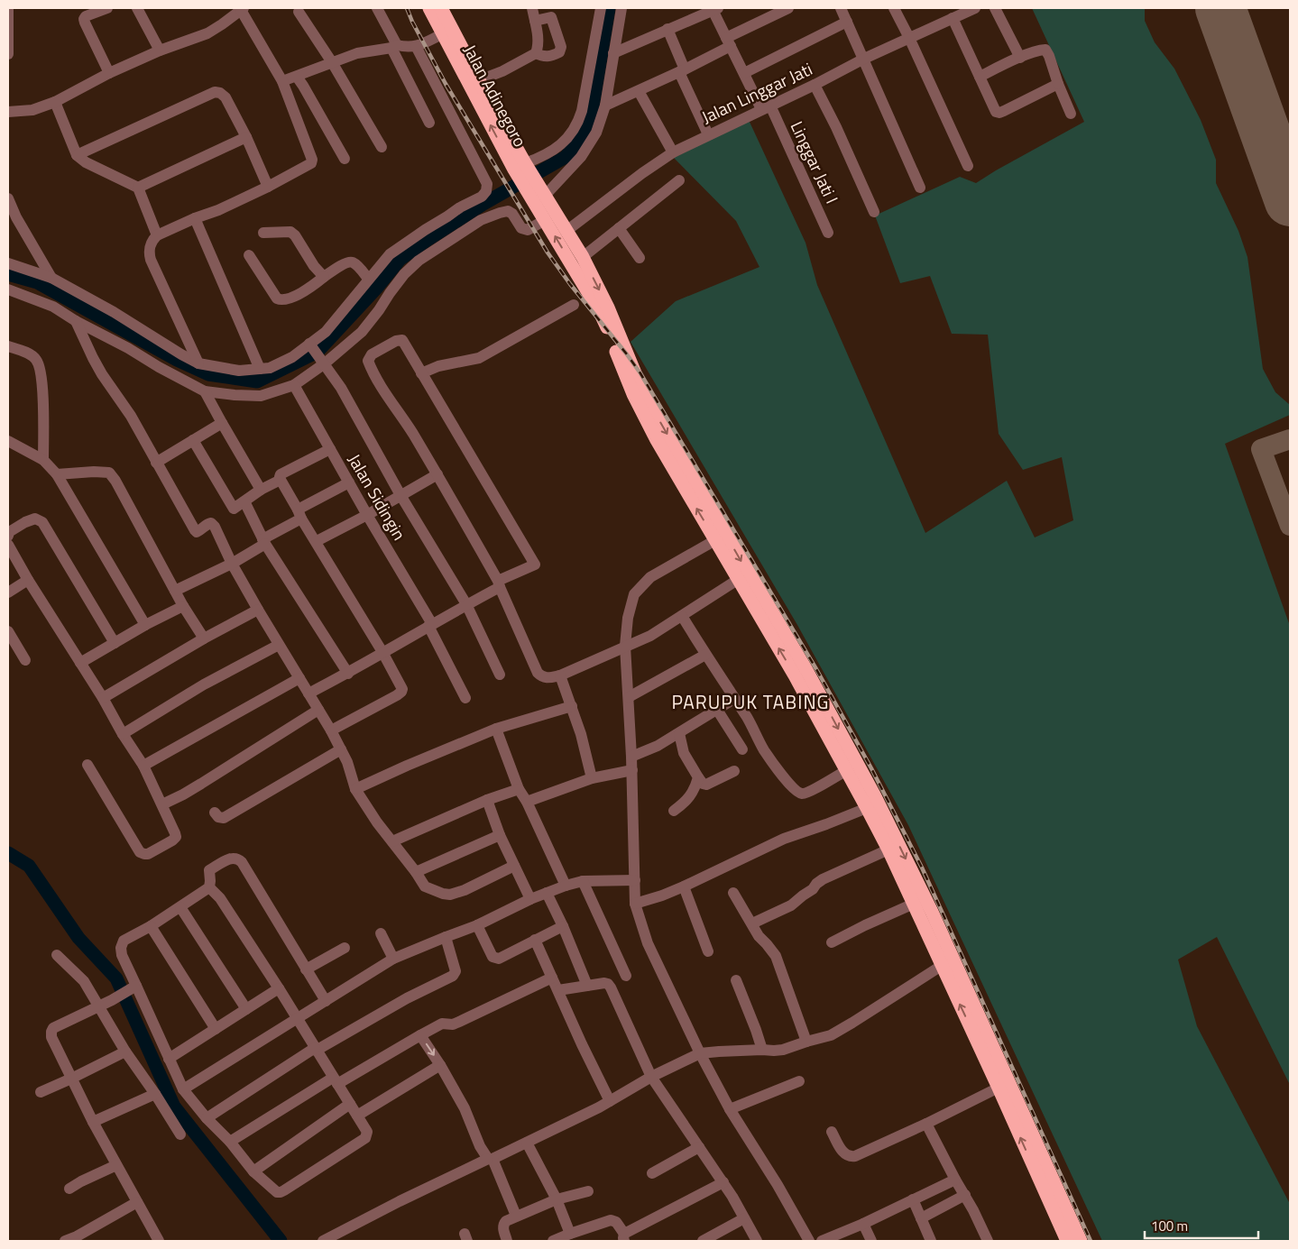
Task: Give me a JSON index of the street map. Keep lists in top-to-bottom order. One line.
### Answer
{"streets":{"highway":["Jalan Adinegoro"],"street":["Jalan Linggar Jati","Linggar Jati I","Jalan Sidingin"]},"crossings":[["Jalan Linggar Jati","Linggar Jati I"]],"districts":["PARUPUK TABING"],"scale_bar":"100 m"}
